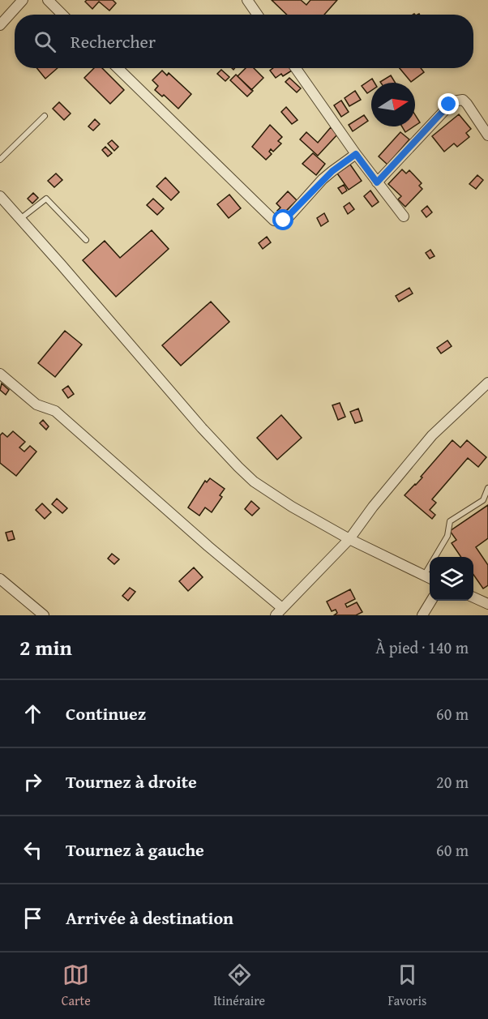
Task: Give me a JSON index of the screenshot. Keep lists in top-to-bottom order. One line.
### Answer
{"north":"right","page":{"search":"Rechercher","heading":["2 min","À pied · 140 m"],"list":[["Continuez","60 m"],["Tournez à droite","20 m"],["Tournez à gauche","60 m"],"Arrivée à destination"],"nav":["Carte","Itinéraire","Favoris"]}}
